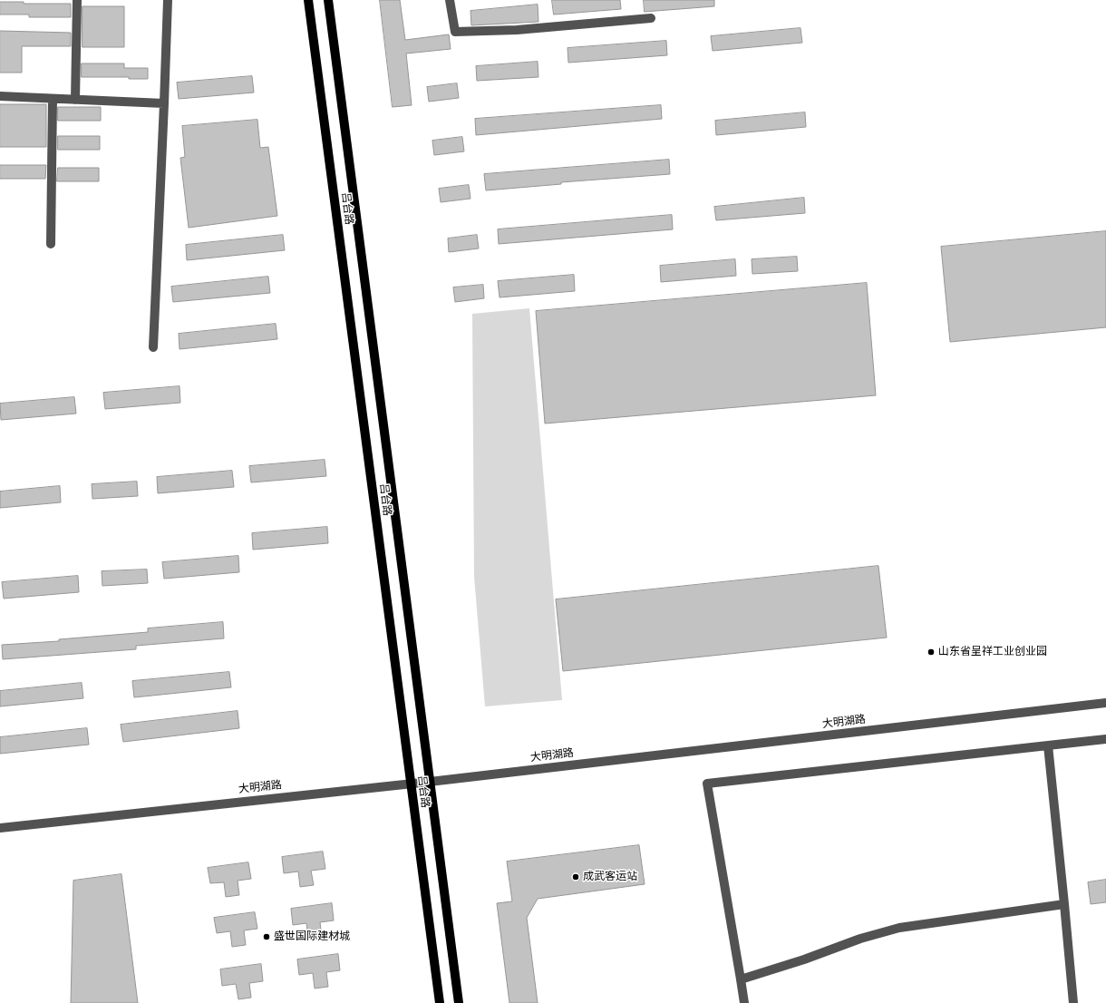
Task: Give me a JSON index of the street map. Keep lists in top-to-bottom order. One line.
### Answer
{"streets":{"main road":["吕台路"],"street":["大明湖路"]},"crossings":[["吕台路","大明湖路"]],"places":["山东省呈祥工业创业园","成武客运站","盛世国际建材城"]}
